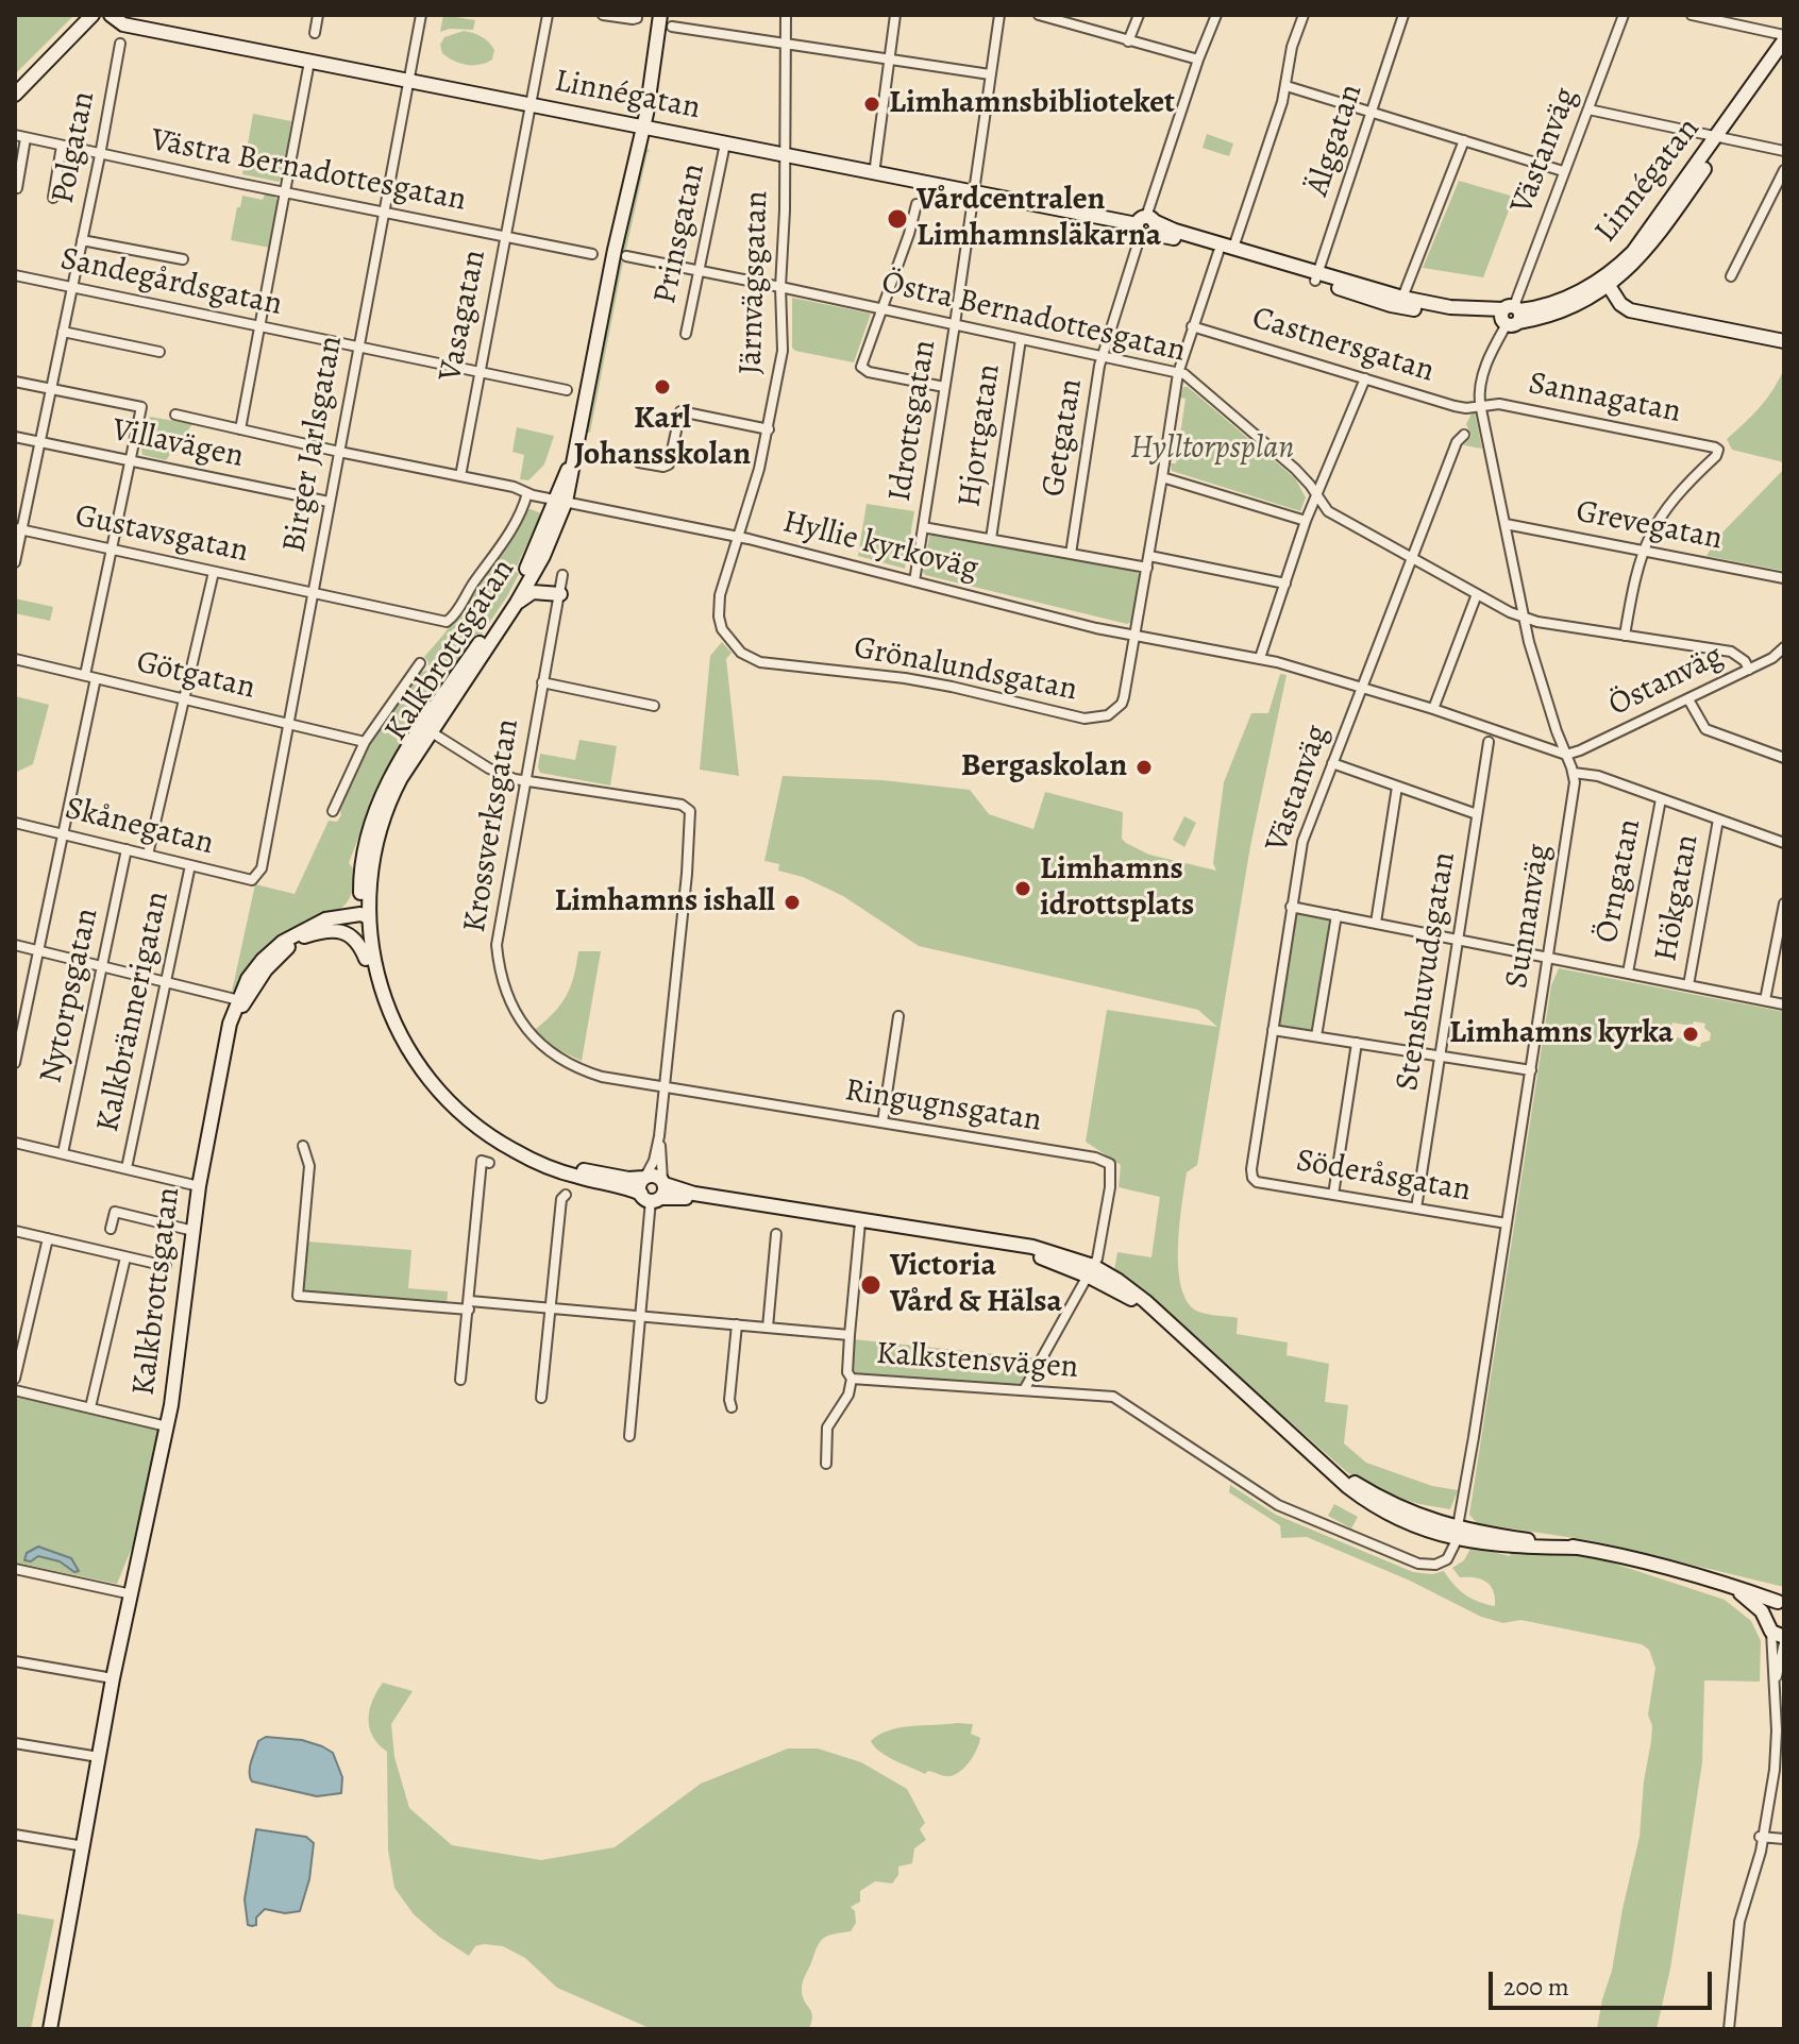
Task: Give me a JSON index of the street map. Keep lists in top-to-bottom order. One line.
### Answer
{"streets":{"street":["Linnégatan","Älggatan","Polgatan","Västanväg","Västra Bernadottesgatan","Prinsgatan","Sandegårdsgatan","Järnvägsgatan","Vasagatan","Östra Bernadottesgatan","Castnersgatan","Sannagatan","Idrottsgatan","Hjortgatan","Getgatan","Villavägen","Birger Jarlsgatan","Grevegatan","Gustavsgatan","Hyllie kyrkoväg","Kalkbrottsgatan","Grönalundsgatan","Götgatan","Östanväg","Krossverksgatan","Skånegatan","Örngatan","Hökgatan","Sunnanväg","Stenshuvudsgatan","Nytorpsgatan","Kalkbrännerigatan","Ringugnsgatan","Söderåsgatan","Kalkstensvägen"]},"crossings":[["Linnégatan","Älggatan"],["Linnégatan","Västanväg"],["Linnégatan","Prinsgatan"],["Linnégatan","Järnvägsgatan"],["Linnégatan","Vasagatan"],["Linnégatan","Idrottsgatan"],["Linnégatan","Getgatan"],["Linnégatan","Birger Jarlsgatan"],["Linnégatan","Kalkbrottsgatan"],["Linnégatan","Sunnanväg"],["Polgatan","Västra Bernadottesgatan"],["Polgatan","Sandegårdsgatan"],["Polgatan","Villavägen"],["Polgatan","Gustavsgatan"],["Västanväg","Östra Bernadottesgatan"],["Västanväg","Hyllie kyrkoväg"],["Västanväg","Sunnanväg"],["Västanväg","Söderåsgatan"],["Västra Bernadottesgatan","Vasagatan"],["Västra Bernadottesgatan","Birger Jarlsgatan"],["Prinsgatan","Östra Bernadottesgatan"],["Sandegårdsgatan","Vasagatan"],["Sandegårdsgatan","Birger Jarlsgatan"],["Järnvägsgatan","Östra Bernadottesgatan"],["Järnvägsgatan","Hyllie kyrkoväg"],["Järnvägsgatan","Grönalundsgatan"],["Vasagatan","Hyllie kyrkoväg"],["Östra Bernadottesgatan","Idrottsgatan"],["Östra Bernadottesgatan","Hjortgatan"],["Östra Bernadottesgatan","Getgatan"],["Östra Bernadottesgatan","Östanväg"],["Östra Bernadottesgatan","Sunnanväg"],["Castnersgatan","Sannagatan"],["Castnersgatan","Sunnanväg"],["Sannagatan","Grevegatan"],["Sannagatan","Sunnanväg"],["Idrottsgatan","Hyllie kyrkoväg"],["Villavägen","Birger Jarlsgatan"],["Birger Jarlsgatan","Gustavsgatan"],["Birger Jarlsgatan","Hyllie kyrkoväg"],["Birger Jarlsgatan","Götgatan"],["Birger Jarlsgatan","Skånegatan"],["Grevegatan","Sunnanväg"],["Gustavsgatan","Hyllie kyrkoväg"],["Hyllie kyrkoväg","Kalkbrottsgatan"],["Hyllie kyrkoväg","Grönalundsgatan"],["Hyllie kyrkoväg","Östanväg"],["Hyllie kyrkoväg","Sunnanväg"],["Östanväg","Sunnanväg"],["Krossverksgatan","Ringugnsgatan"],["Skånegatan","Nytorpsgatan"],["Skånegatan","Kalkbrännerigatan"],["Sunnanväg","Söderåsgatan"],["Sunnanväg","Kalkstensvägen"],["Stenshuvudsgatan","Söderåsgatan"]],"parks":["Hylltorpsplan"],"places":["Limhamnsbiblioteket","Vårdcentralen Limhamnsläkarna","Karl Johansskolan","Bergaskolan","Limhamns idrottsplats","Limhamns ishall","Limhamns kyrka","Victoria Vård & Hälsa"],"scale_bar":"200 m"}
